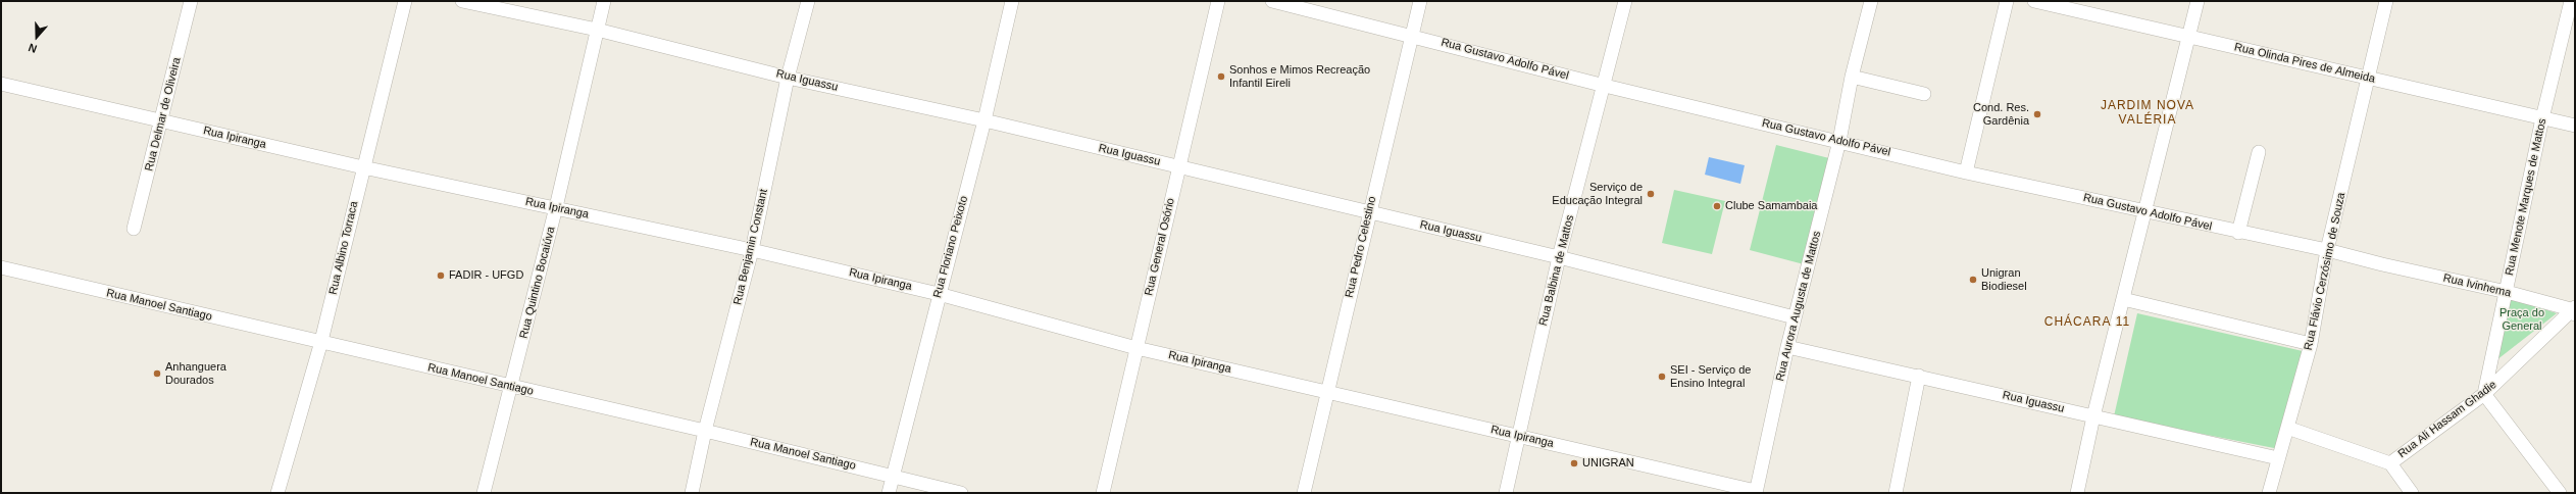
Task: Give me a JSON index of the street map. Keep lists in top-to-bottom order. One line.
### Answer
{"streets":{"street":["Rua Gustavo Adolfo Pável","Rua Olinda Pires de Almeida","Rua Iguassu","Rua Delmar de Oliveira","Rua Ipiranga","Rua Menote Marques de Mattos","Rua Benjamin Constant","Rua Floriano Peixoto","Rua General Osório","Rua Pedro Celestino","Rua Albino Torraca","Rua Balbina de Mattos","Rua Flávio Cerzósimo de Souza","Rua Quintino Bocaiúva","Rua Ivinhema","Rua Manoel Santiago","Rua Aurora Augusta de Mattos","Rua Ali Hassam Ghadie"]},"crossings":[["Rua Gustavo Adolfo Pável","Rua Pedro Celestino"],["Rua Gustavo Adolfo Pável","Rua Balbina de Mattos"],["Rua Gustavo Adolfo Pável","Rua Flávio Cerzósimo de Souza"],["Rua Gustavo Adolfo Pável","Rua Ivinhema"],["Rua Gustavo Adolfo Pável","Rua Aurora Augusta de Mattos"],["Rua Olinda Pires de Almeida","Rua Menote Marques de Mattos"],["Rua Olinda Pires de Almeida","Rua Flávio Cerzósimo de Souza"],["Rua Iguassu","Rua Benjamin Constant"],["Rua Iguassu","Rua Floriano Peixoto"],["Rua Iguassu","Rua General Osório"],["Rua Iguassu","Rua Pedro Celestino"],["Rua Iguassu","Rua Balbina de Mattos"],["Rua Iguassu","Rua Flávio Cerzósimo de Souza"],["Rua Iguassu","Rua Quintino Bocaiúva"],["Rua Iguassu","Rua Aurora Augusta de Mattos"],["Rua Delmar de Oliveira","Rua Ipiranga"],["Rua Ipiranga","Rua Benjamin Constant"],["Rua Ipiranga","Rua Floriano Peixoto"],["Rua Ipiranga","Rua General Osório"],["Rua Ipiranga","Rua Pedro Celestino"],["Rua Ipiranga","Rua Albino Torraca"],["Rua Ipiranga","Rua Balbina de Mattos"],["Rua Ipiranga","Rua Quintino Bocaiúva"],["Rua Ipiranga","Rua Aurora Augusta de Mattos"],["Rua Menote Marques de Mattos","Rua Ivinhema"],["Rua Menote Marques de Mattos","Rua Ali Hassam Ghadie"],["Rua Benjamin Constant","Rua Manoel Santiago"],["Rua Floriano Peixoto","Rua Manoel Santiago"],["Rua Albino Torraca","Rua Manoel Santiago"],["Rua Quintino Bocaiúva","Rua Manoel Santiago"],["Rua Ivinhema","Rua Ali Hassam Ghadie"]],"districts":["JARDIM NOVA VALÉRIA","CHÁCARA 11"],"parks":["Praça do General"],"places":["Sonhos e Mimos Recreação Infantil Eireli","Cond. Res. Gardênia","Serviço de Educação Integral","Clube Samambaia","FADIR - UFGD","Unigran Biodiesel","Anhanguera Dourados","SEI - Serviço de Ensino Integral","UNIGRAN"],"north":"bottom"}
